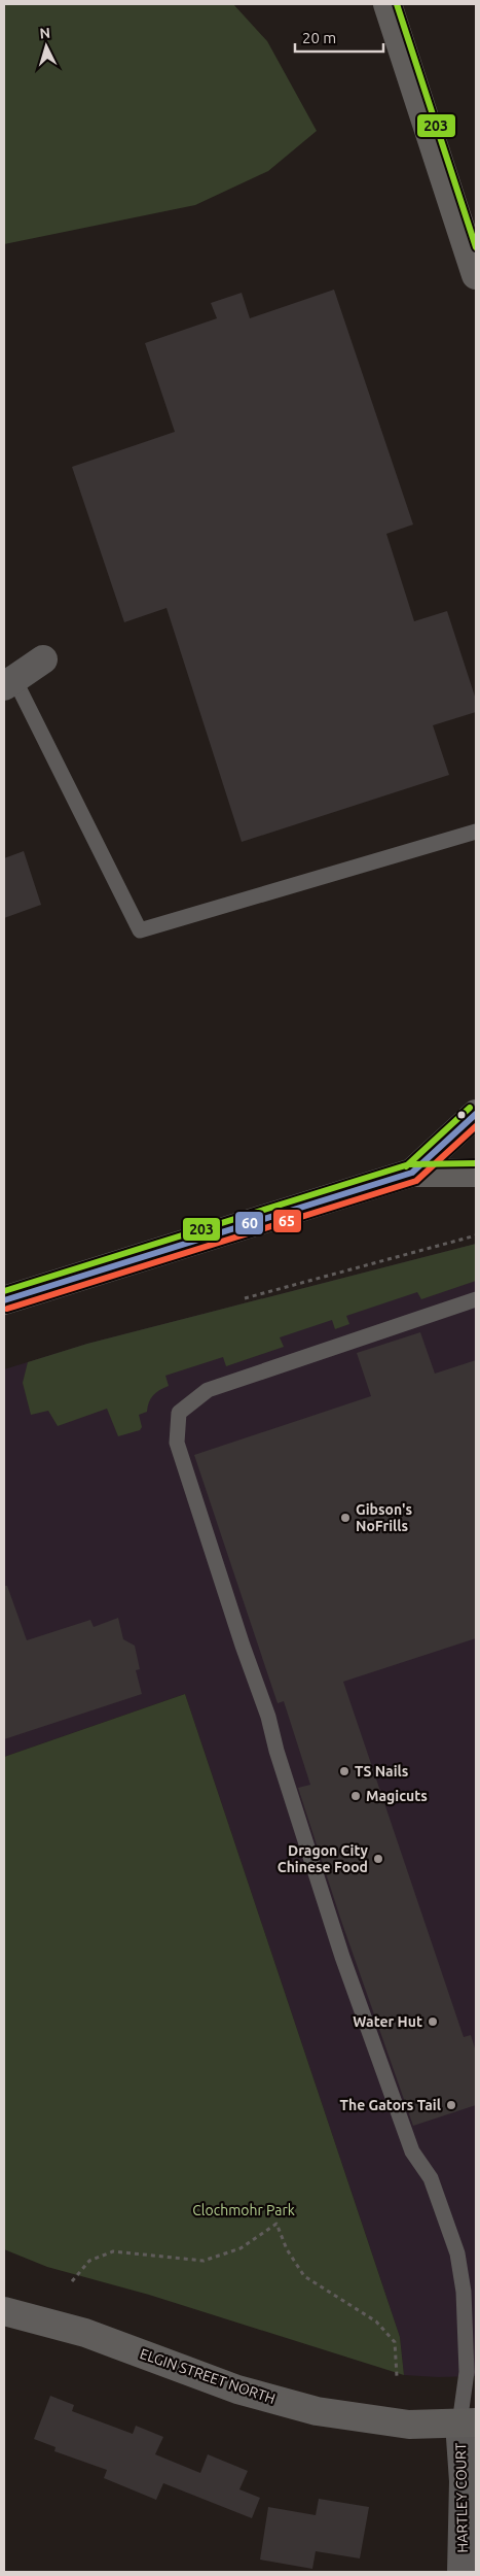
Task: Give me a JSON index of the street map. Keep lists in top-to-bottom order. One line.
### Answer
{"streets":{"main road":["ELGIN STREET NORTH"],"street":["HARTLEY COURT"]},"crossings":[["ELGIN STREET NORTH","HARTLEY COURT"]],"parks":["Clochmohr Park"],"places":["Gibson's NoFrills","TS Nails","Magicuts","Dragon City Chinese Food","Water Hut","The Gators Tail"],"lines":["transit line 203","transit line 60","transit line 65"],"scale_bar":"20 m","north":"top"}
